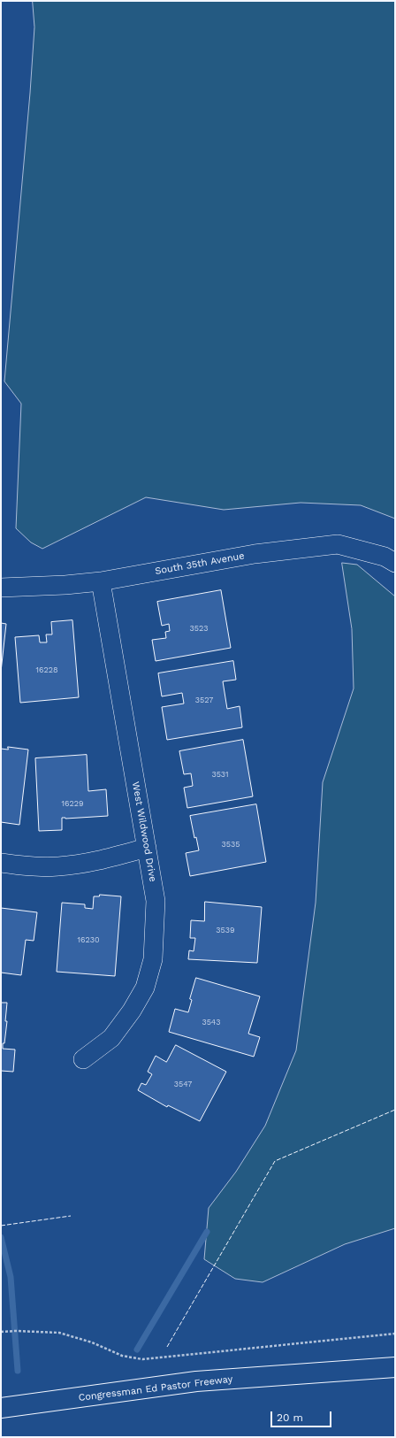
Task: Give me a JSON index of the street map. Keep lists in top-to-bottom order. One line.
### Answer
{"streets":{"highway":["Congressman Ed Pastor Freeway"],"street":["South 35th Avenue","West Wildwood Drive"]},"crossings":[["South 35th Avenue","West Wildwood Drive"]],"house_numbers":["3523","16228","3527","3531","16229","3535","3539","16230","3543","3547"],"scale_bar":"20 m"}
